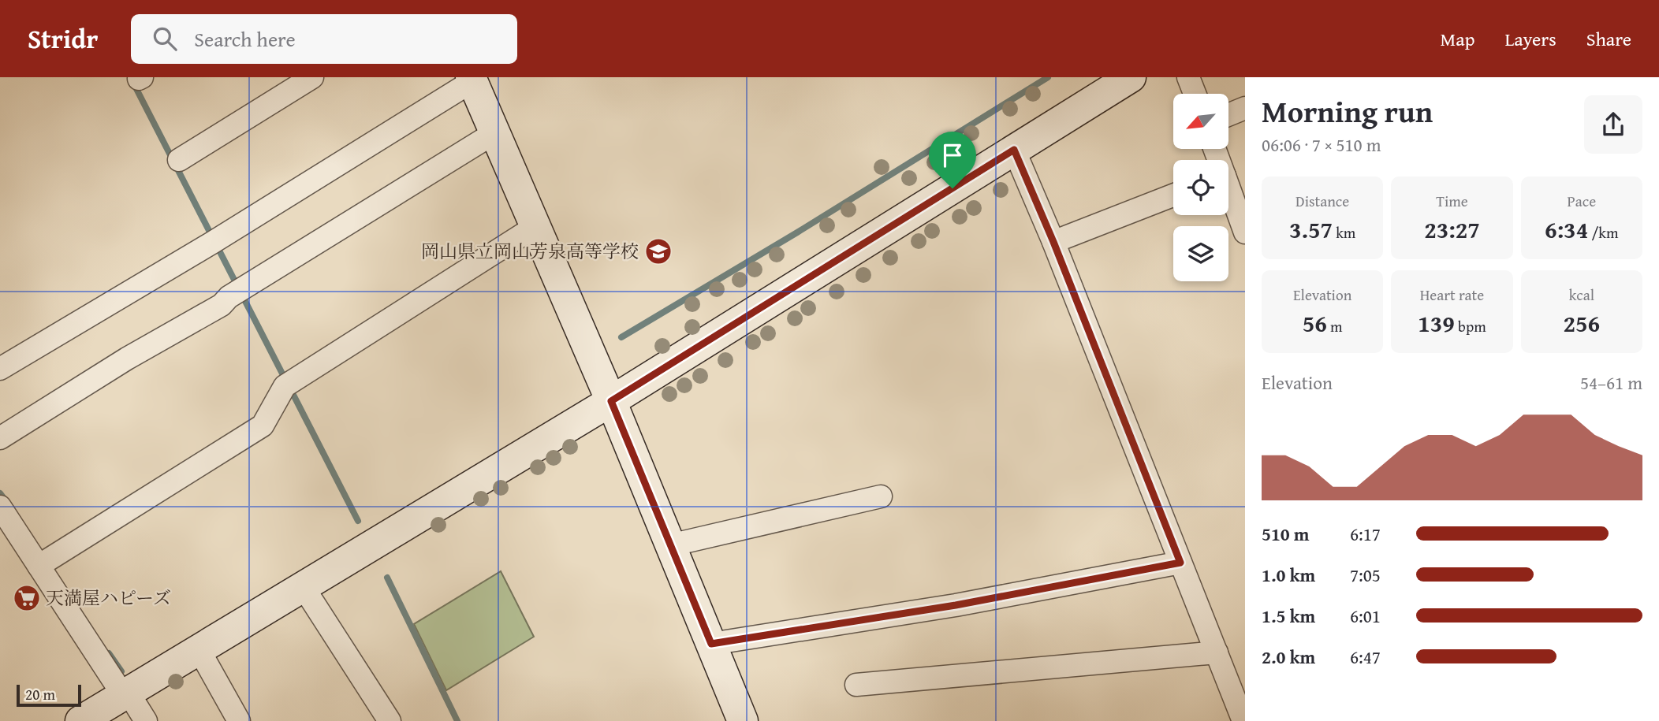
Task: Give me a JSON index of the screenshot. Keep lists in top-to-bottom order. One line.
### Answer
{"places":{"school or university":["岡山県立岡山芳泉高等学校"],"supermarket":["天満屋ハピーズ"]},"scale_bar":"20 m","north":"bottom left","page":{"header":"Stridr","search":"Search here","nav":["Map","Layers","Share"],"heading":["Morning run","06:06 · 7 × 510 m"],"stats":[["Distance","3.57 km"],["Time","23:27"],["Pace","6:34 /km"],["Elevation","56 m"],["Heart rate","139 bpm"],["kcal","256"]],"chart":["Elevation","54–61 m"],"list":[{"name":"510 m","note":"6:17"},{"name":"1.0 km","note":"7:05"},{"name":"1.5 km","note":"6:01"},{"name":"2.0 km","note":"6:47"}],"scale":"20 m"}}
